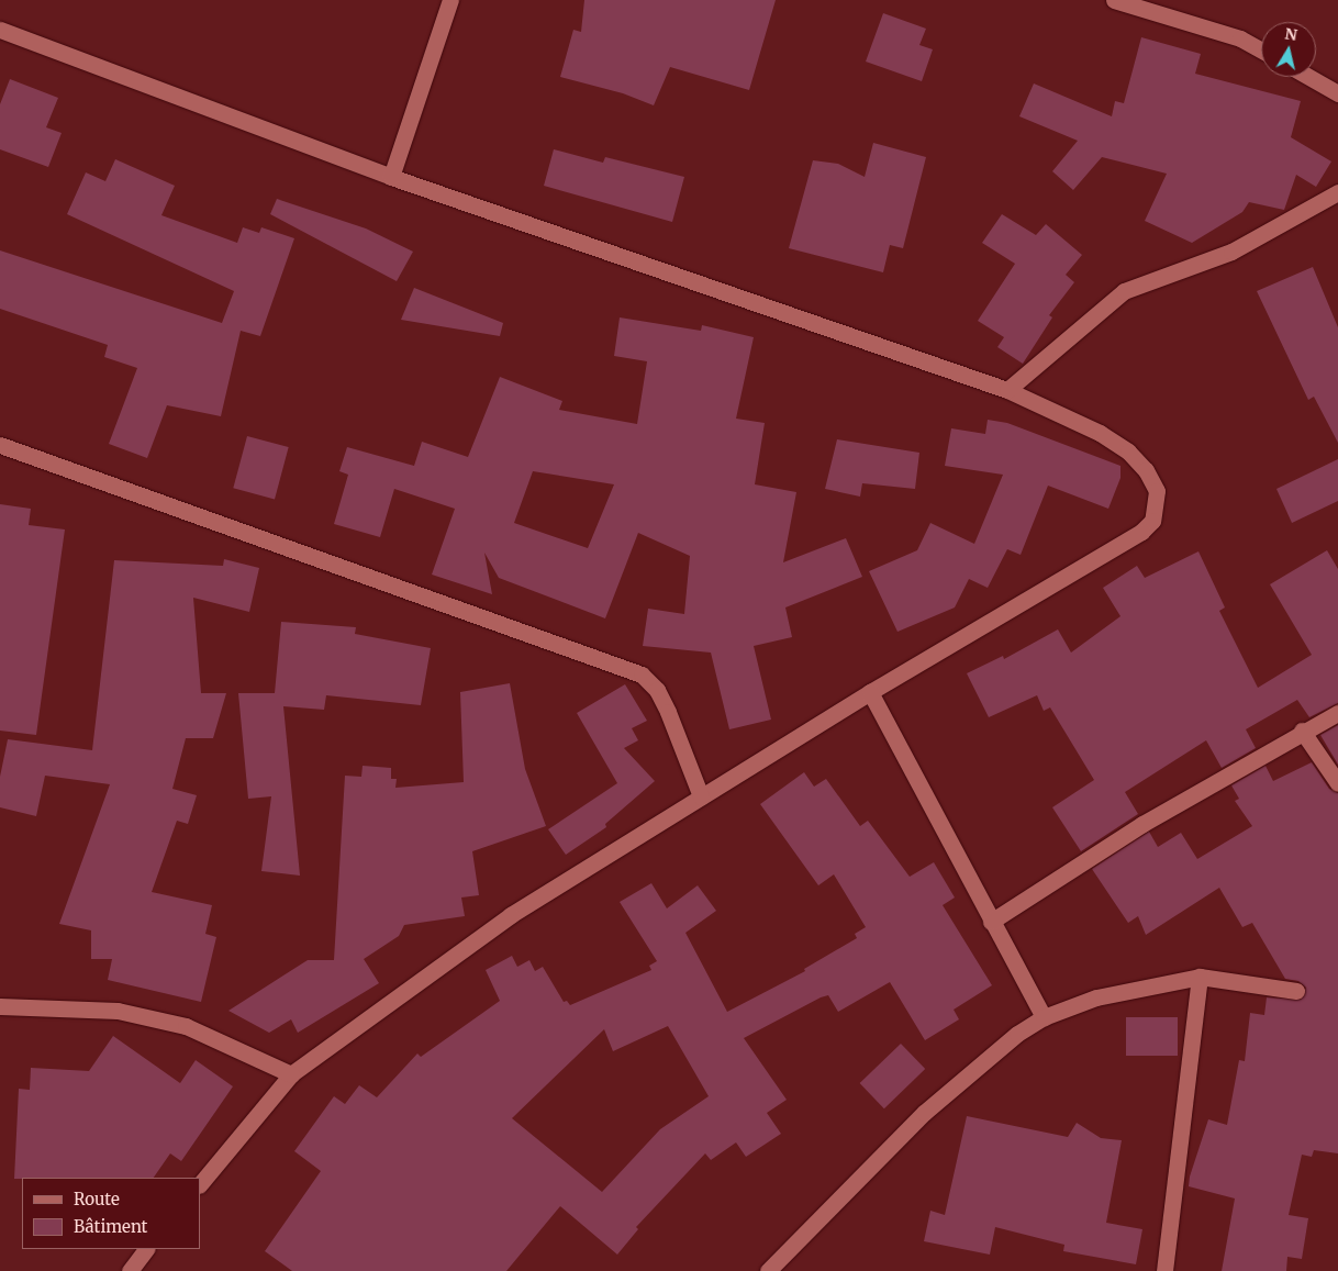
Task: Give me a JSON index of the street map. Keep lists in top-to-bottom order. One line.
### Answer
{"legend":["Route","Bâtiment"],"north":"top"}
